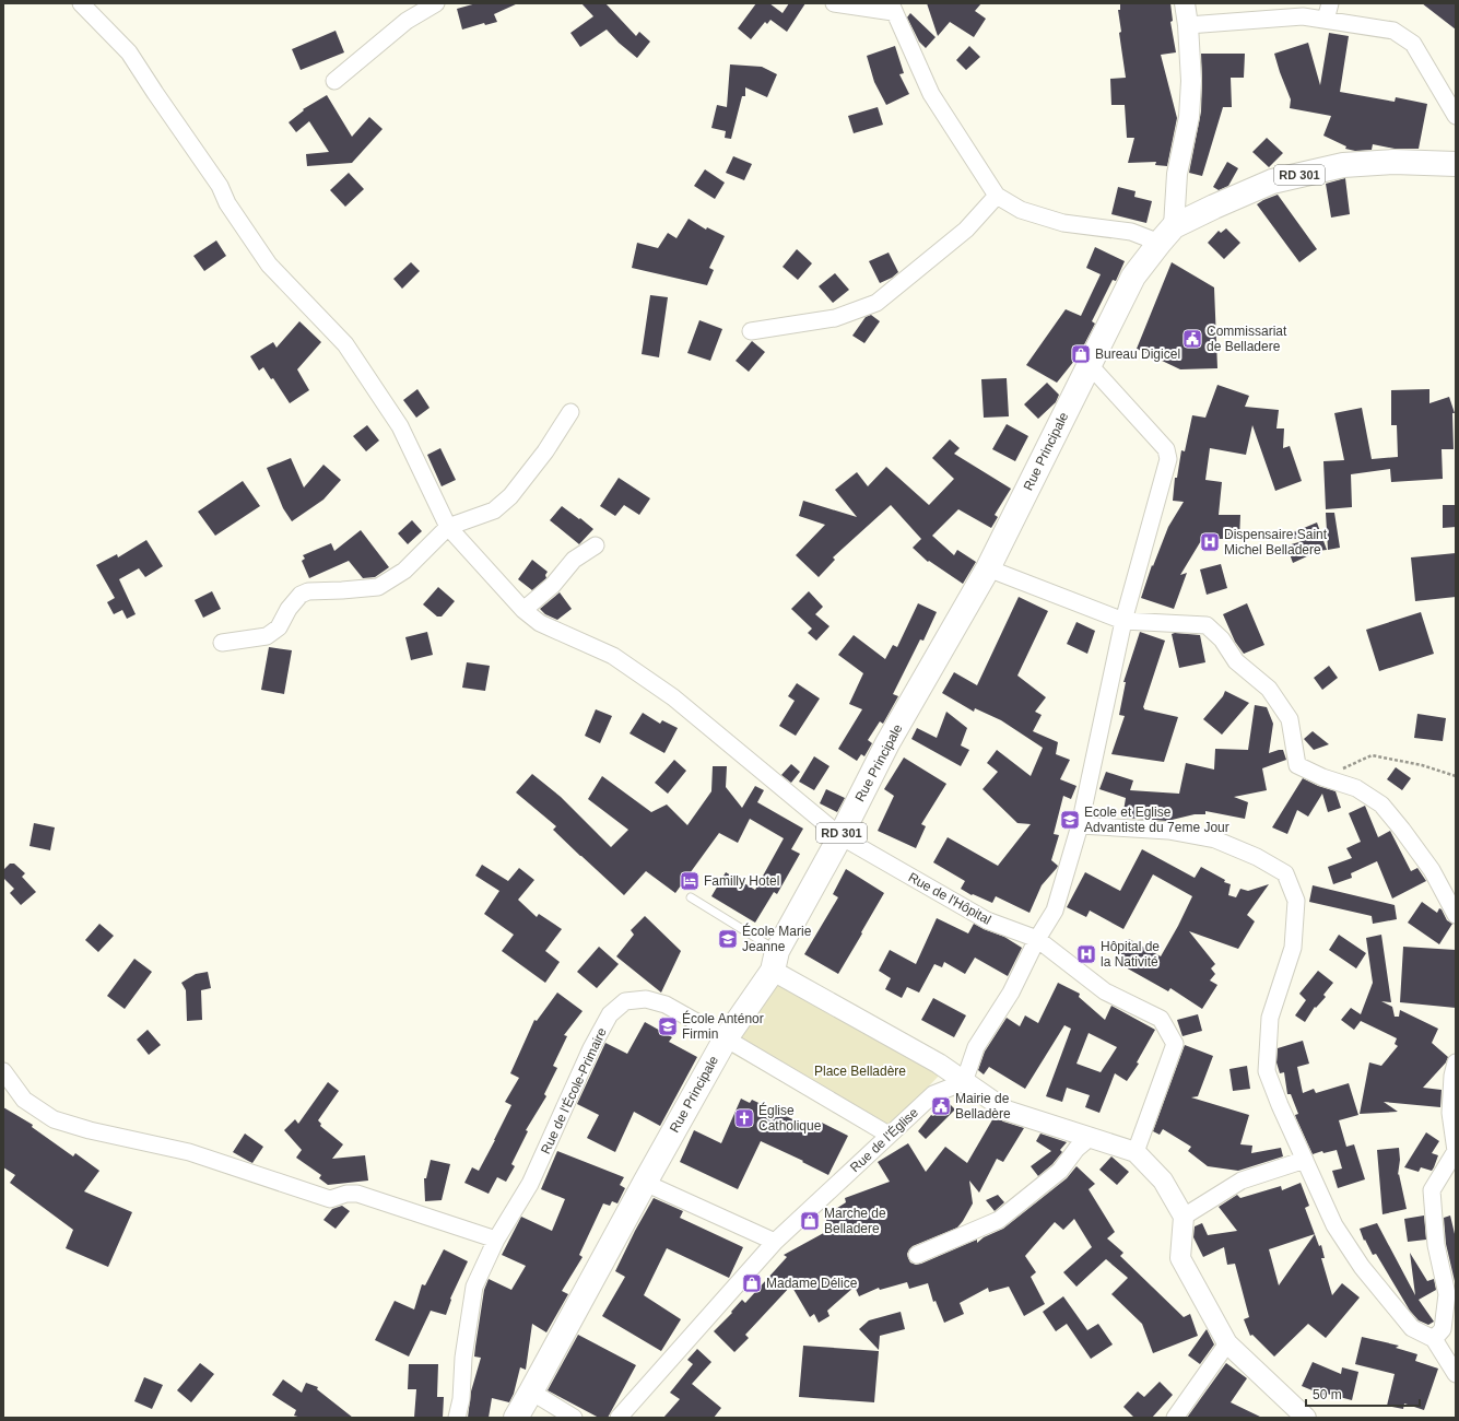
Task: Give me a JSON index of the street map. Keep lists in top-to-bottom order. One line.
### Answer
{"streets":{"main road":["RD 301","Rue Principale"],"street":["Rue de l'Hôpital","Rue de l'École-Primaire","Rue de l'Église"]},"crossings":[["RD 301","Rue Principale"],["Rue Principale","Rue de l'Hôpital"],["Rue Principale","Rue de l'École-Primaire"],["Rue de l'École-Primaire","Rue de l'Église"]],"parks":["Place Belladère"],"places":{"public building":["Commissariat de Belladere","Mairie de Belladère"],"shop":["Bureau Digicel","Marche de Belladere","Madame Délice"],"hospital":["Dispensaire Saint Michel Belladere","Hôpital de la Nativité"],"school or university":["Ecole et Eglise Advantiste du 7eme Jour","École Marie Jeanne","École Anténor Firmin"],"hotel":["Familly Hotel"],"church":["Église Catholique"]},"scale_bar":"50 m"}
